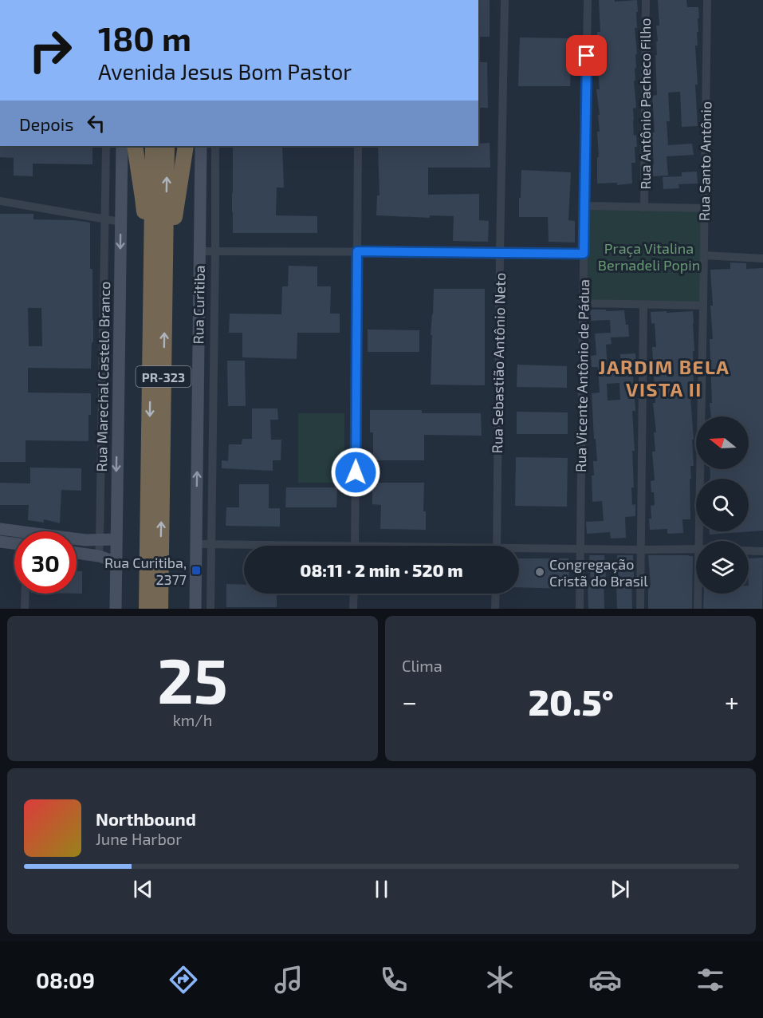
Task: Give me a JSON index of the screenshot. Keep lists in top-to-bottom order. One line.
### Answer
{"streets":{"highway":["PR-323"],"street":["Rua Antônio Pacheco Filho","Rua Santo Antônio","Rua Curitiba","Rua Sebastião Antônio Neto","Rua Vicente Antônio de Pádua","Rua Marechal Castelo Branco"]},"districts":["JARDIM BELA VISTA II"],"parks":["Praça Vitalina Bernadeli Popin"],"places":{"transit":["Rua Curitiba, 2377"],"other":["Congregação Cristã do Brasil"]},"north":"left","page":{"turn":["180 m","Avenida Jesus Bom Pastor"],"then":"Depois","limit":"30","trip":"08:11 · 2 min · 520 m","tile":[["25","km/h"],"Clima"],"heat":["−","20.5°","+"],"song":["Northbound","June Harbor"],"tabs":"08:09"}}
